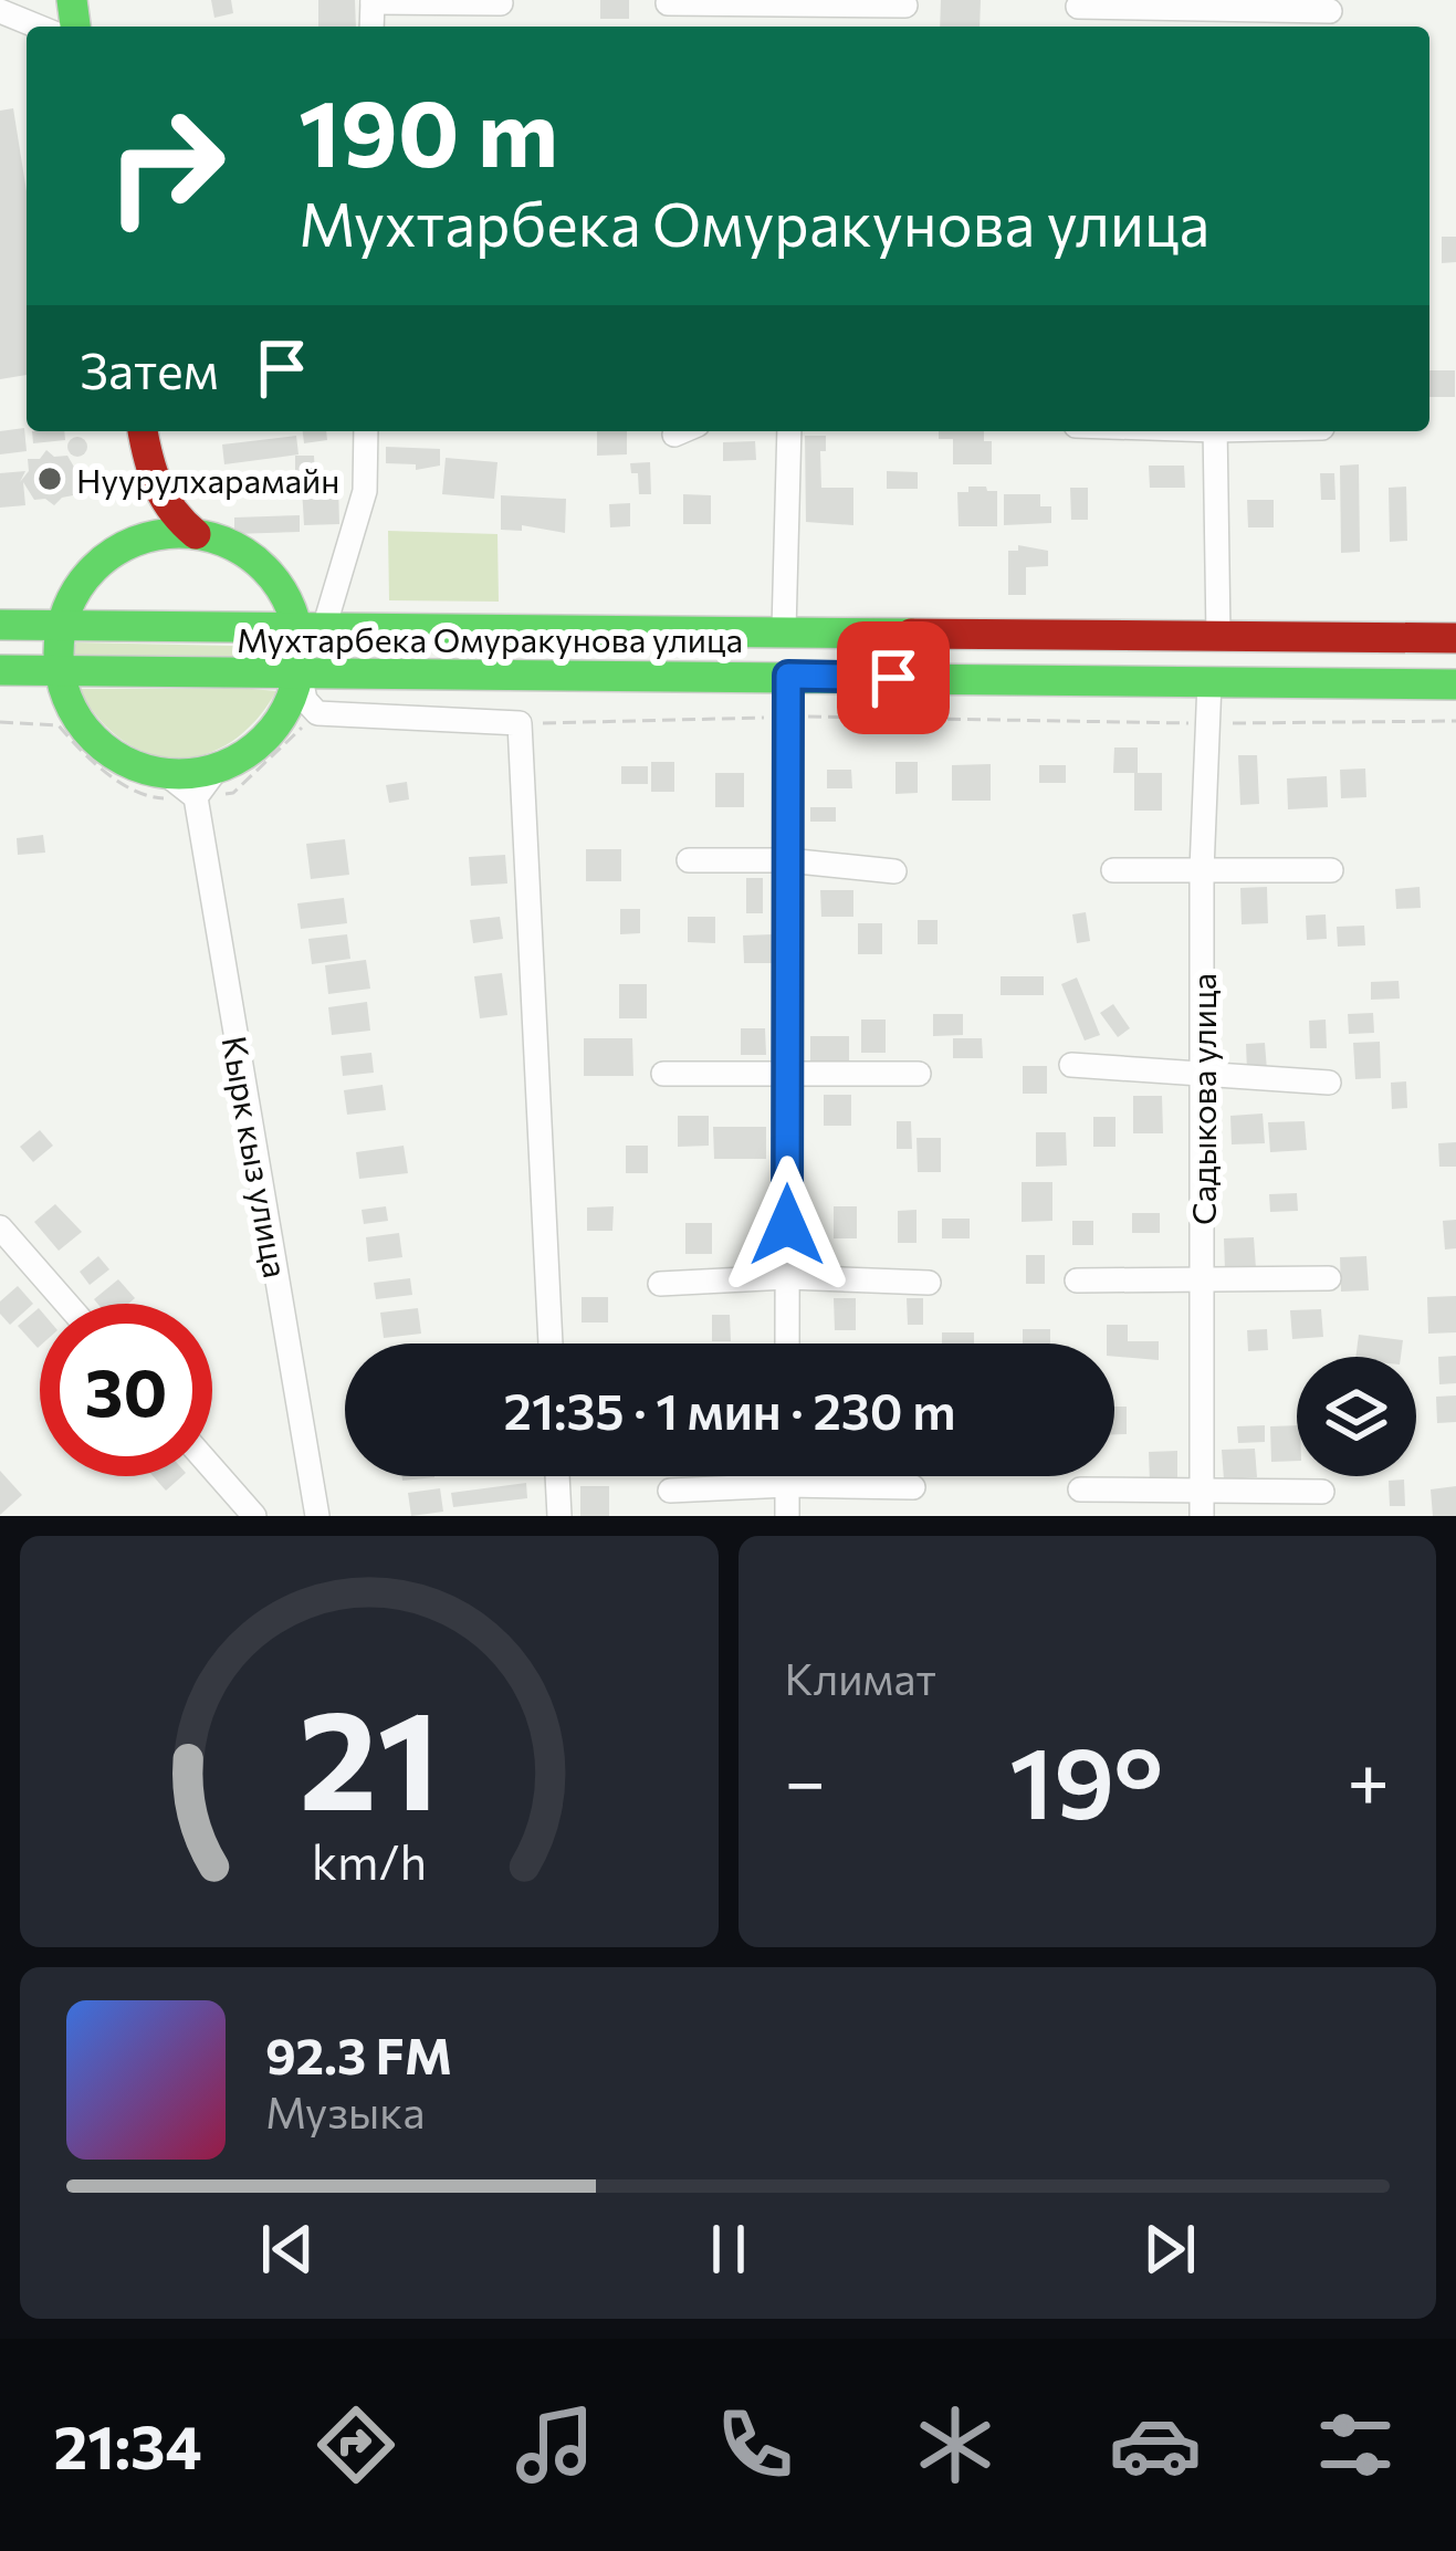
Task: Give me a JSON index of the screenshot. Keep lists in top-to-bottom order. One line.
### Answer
{"streets":{"main road":["Мухтарбека Омуракунова улица"],"street":["Садыкова улица","Кырк кыз улица"]},"crossings":[["Мухтарбека Омуракунова улица","Садыкова улица"]],"places":["Нуурулхарамайн"],"page":{"turn":["190 m","Мухтарбека Омуракунова улица"],"then":"Затем","limit":"30","trip":"21:35 · 1 мин · 230 m","tile":"Климат","heat":["−","19°","+"],"song":["92.3 FM","Музыка"],"tabs":"21:34","gauge":["21","km/h"]}}
